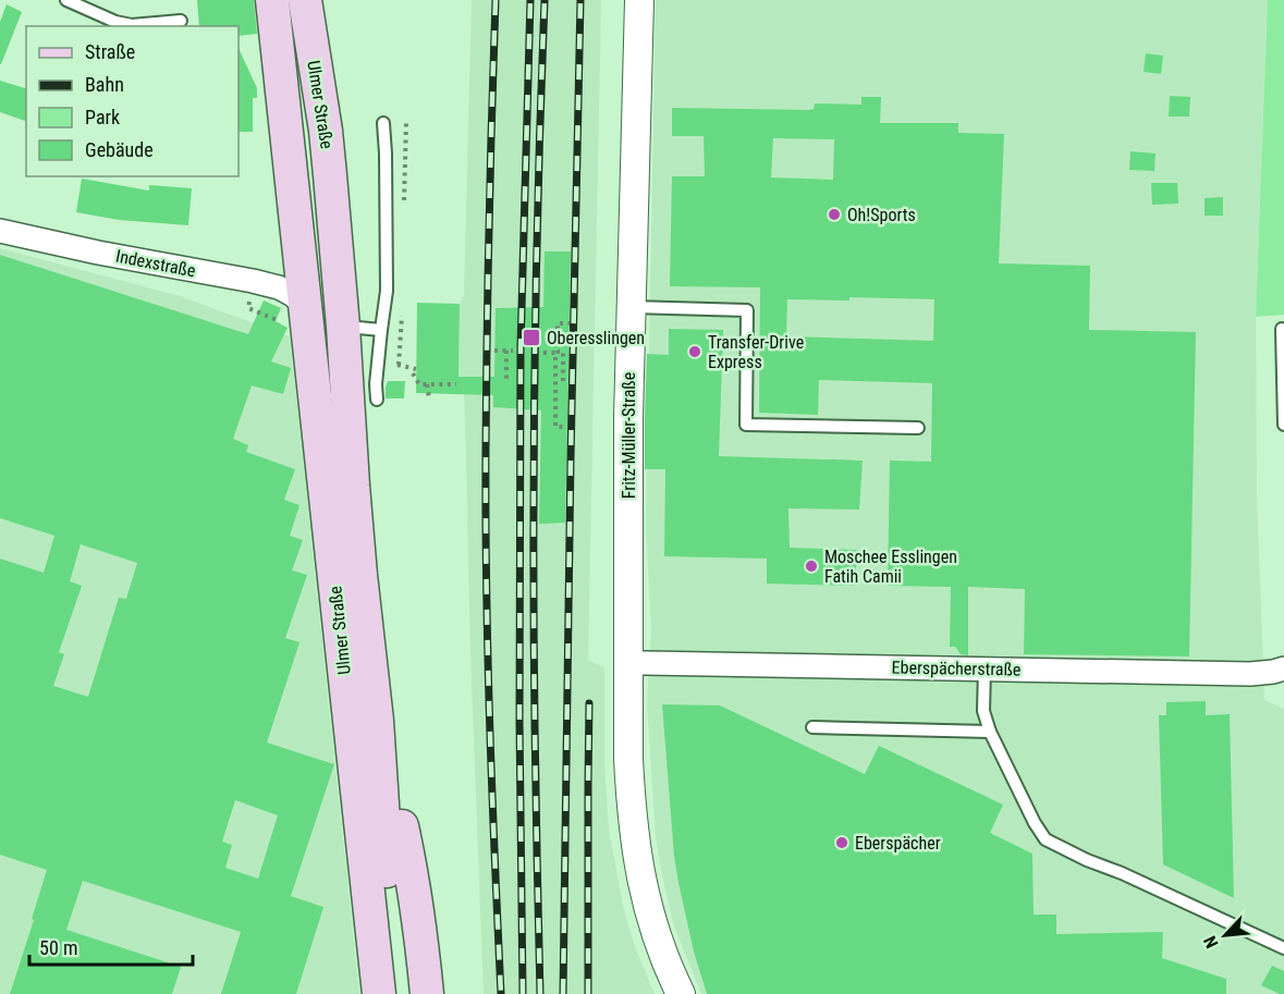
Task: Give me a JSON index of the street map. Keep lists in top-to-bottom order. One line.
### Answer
{"streets":{"main road":["Ulmer Straße"],"street":["Indexstraße","Fritz-Müller-Straße","Eberspächerstraße"]},"crossings":[["Ulmer Straße","Indexstraße"],["Fritz-Müller-Straße","Eberspächerstraße"]],"places":{"other":["Oh!Sports","Transfer-Drive Express","Moschee Esslingen Fatih Camii","Eberspächer"],"transit":["Oberesslingen"]},"legend":["Straße","Bahn","Park","Gebäude"],"scale_bar":"50 m","north":"bottom left"}
